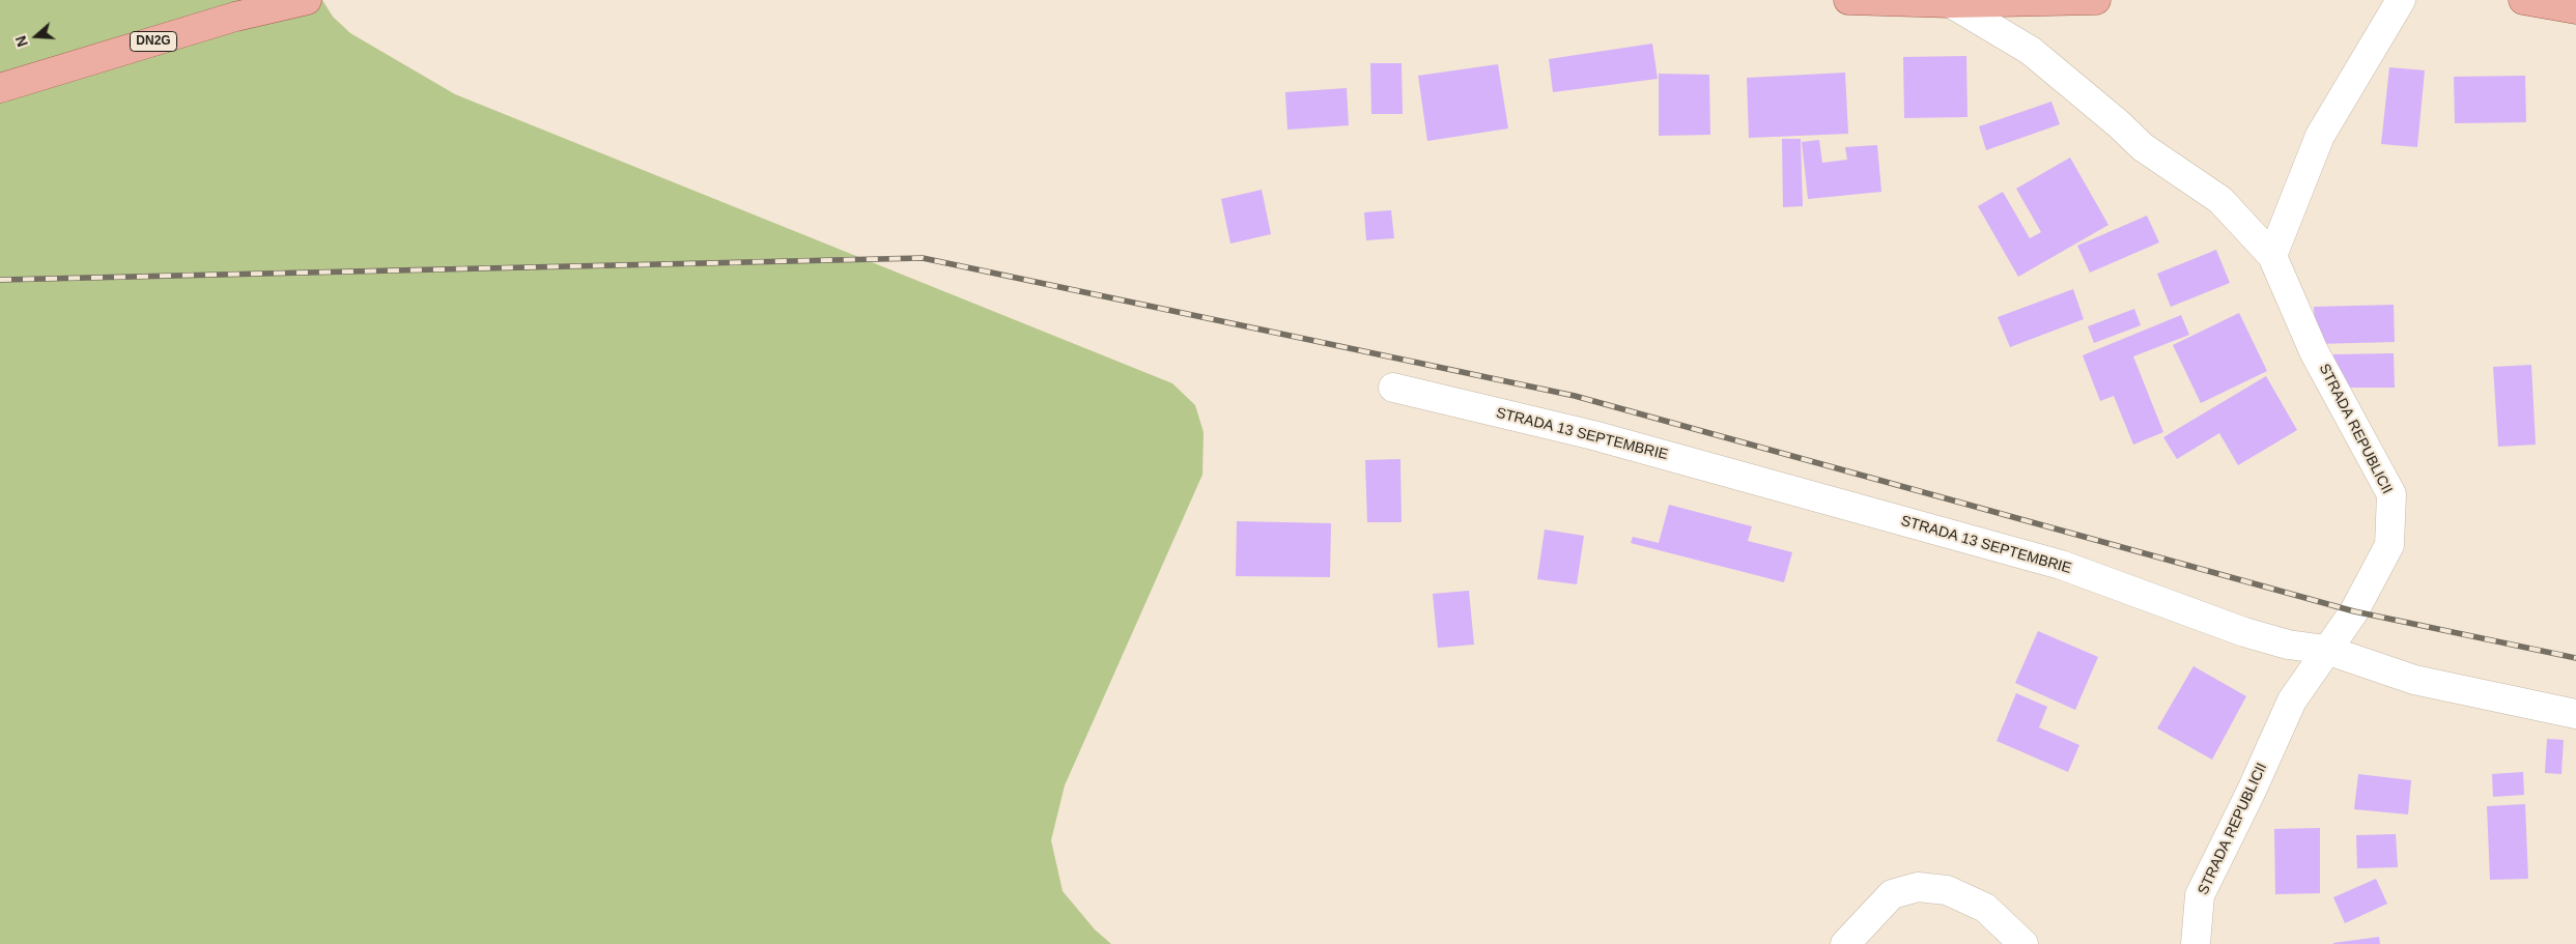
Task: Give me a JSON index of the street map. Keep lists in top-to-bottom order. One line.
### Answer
{"streets":{"main road":["DN2G"],"street":["STRADA REPUBLICII","STRADA 13 SEPTEMBRIE"]},"crossings":[["STRADA REPUBLICII","STRADA 13 SEPTEMBRIE"]],"north":"left"}
